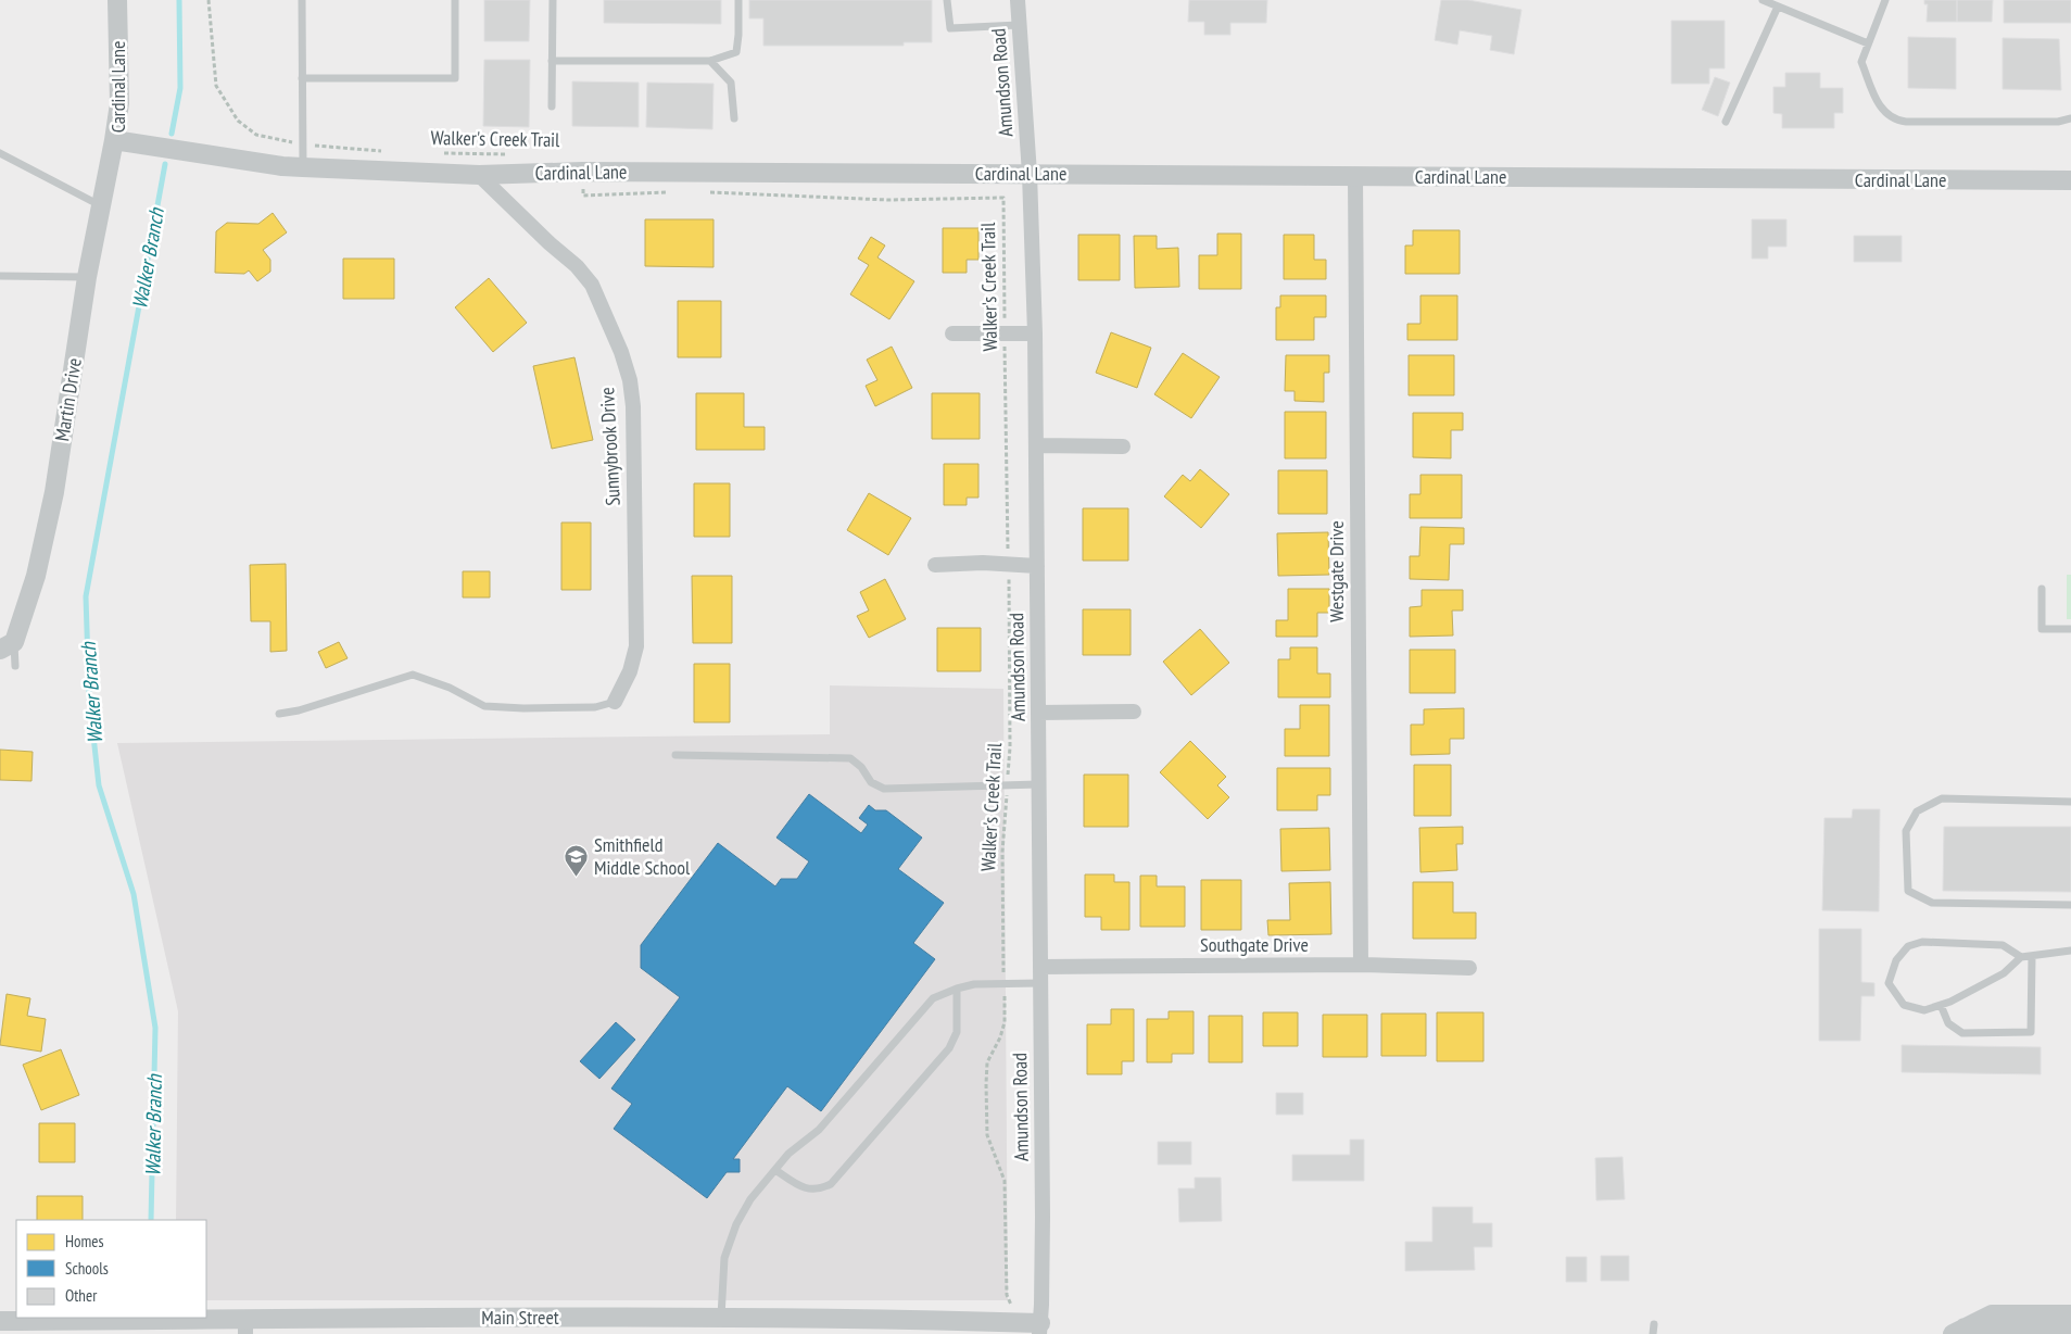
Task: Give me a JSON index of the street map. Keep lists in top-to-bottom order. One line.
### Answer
{"streets":{"street":["Amundson Road","Cardinal Lane","Martin Drive","Sunnybrook Drive","Westgate Drive","Southgate Drive","Main Street"],"path":["Walker's Creek Trail"]},"crossings":[["Amundson Road","Cardinal Lane"],["Amundson Road","Southgate Drive"],["Amundson Road","Main Street"],["Cardinal Lane","Martin Drive"],["Cardinal Lane","Sunnybrook Drive"],["Cardinal Lane","Westgate Drive"],["Westgate Drive","Southgate Drive"]],"water":["Walker Branch"],"places":{"school or university":["Smithfield Middle School"]},"legend":["Homes","Schools","Other"]}
